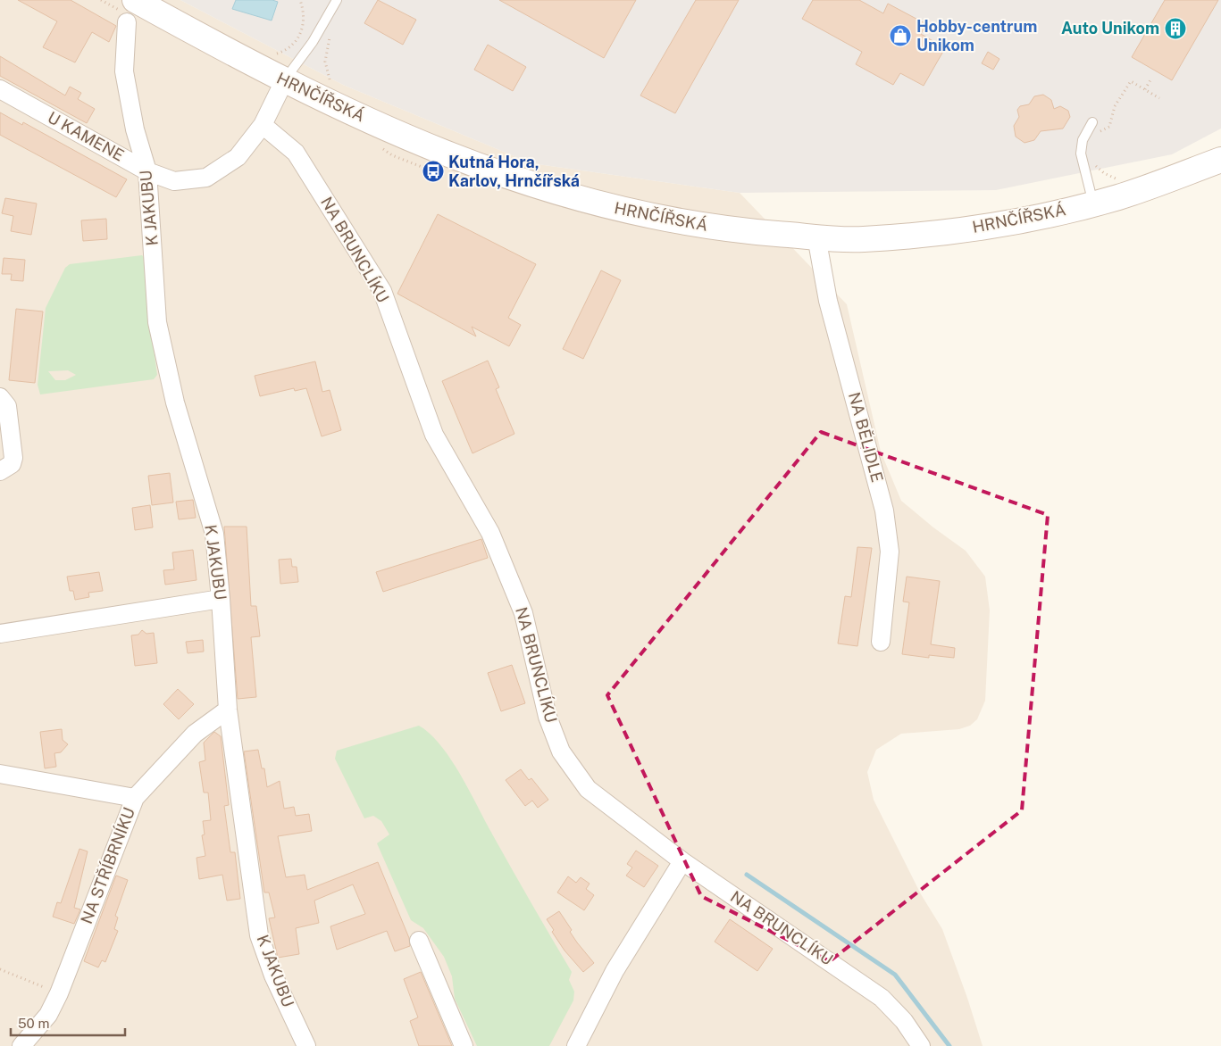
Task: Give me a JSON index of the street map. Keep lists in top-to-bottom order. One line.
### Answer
{"streets":{"main road":["HRNČÍŘSKÁ"],"street":["U KAMENE","K JAKUBU","NA BRUNCLÍKU","NA BĚLIDLE","NA STŘÍBRNÍKU"]},"crossings":[["HRNČÍŘSKÁ","U KAMENE"],["HRNČÍŘSKÁ","K JAKUBU"],["HRNČÍŘSKÁ","NA BĚLIDLE"],["U KAMENE","K JAKUBU"],["U KAMENE","NA BRUNCLÍKU"],["K JAKUBU","NA STŘÍBRNÍKU"]],"places":{"building":["Auto Unikom"],"shop":["Hobby-centrum Unikom"],"bus stop":["Kutná Hora, Karlov, Hrnčířská"]},"scale_bar":"50 m"}
